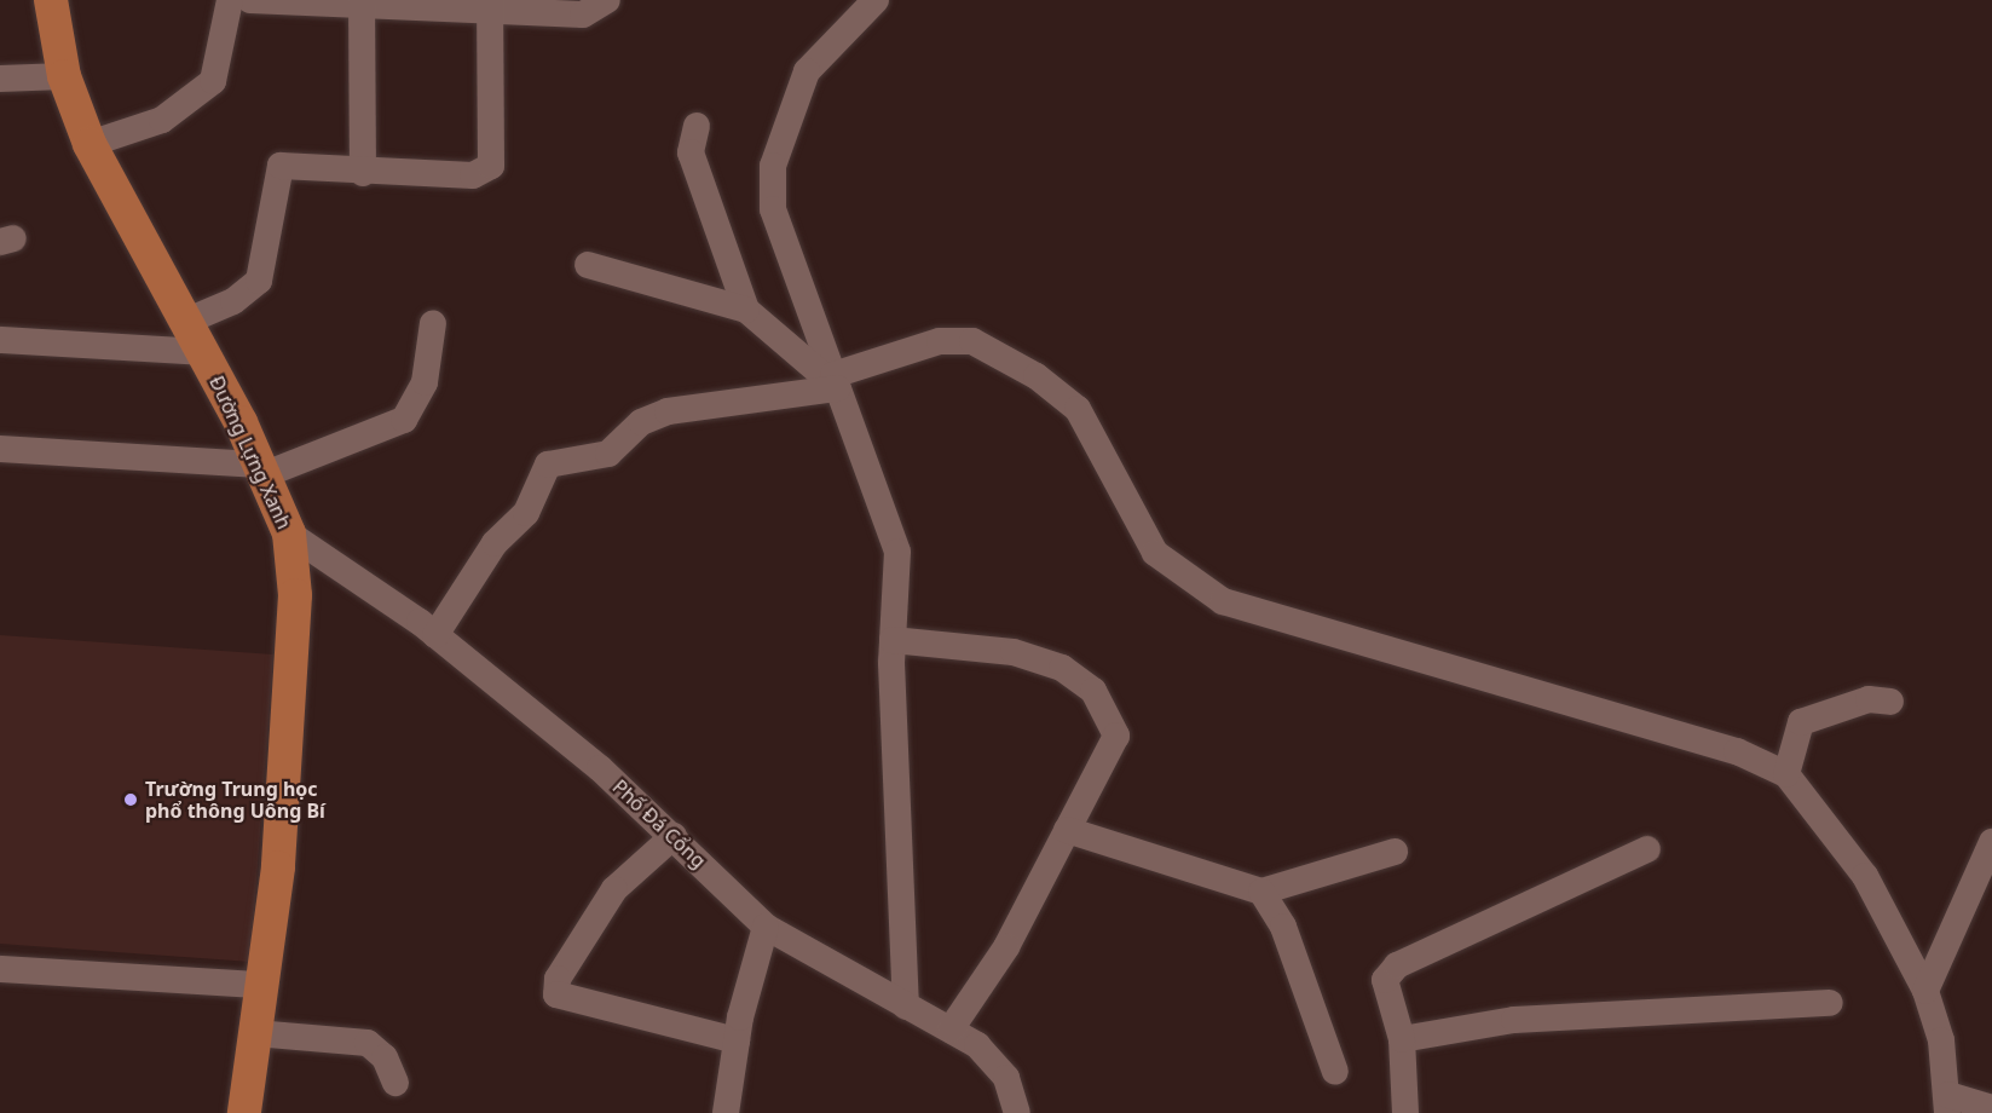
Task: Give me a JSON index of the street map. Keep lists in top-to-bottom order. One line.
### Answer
{"streets":{"main road":["Đường Lựng Xanh"],"street":["Phố Đá Cổng"]},"crossings":[["Đường Lựng Xanh","Phố Đá Cổng"]],"places":["Trường Trung học phổ thông Uông Bí"]}
